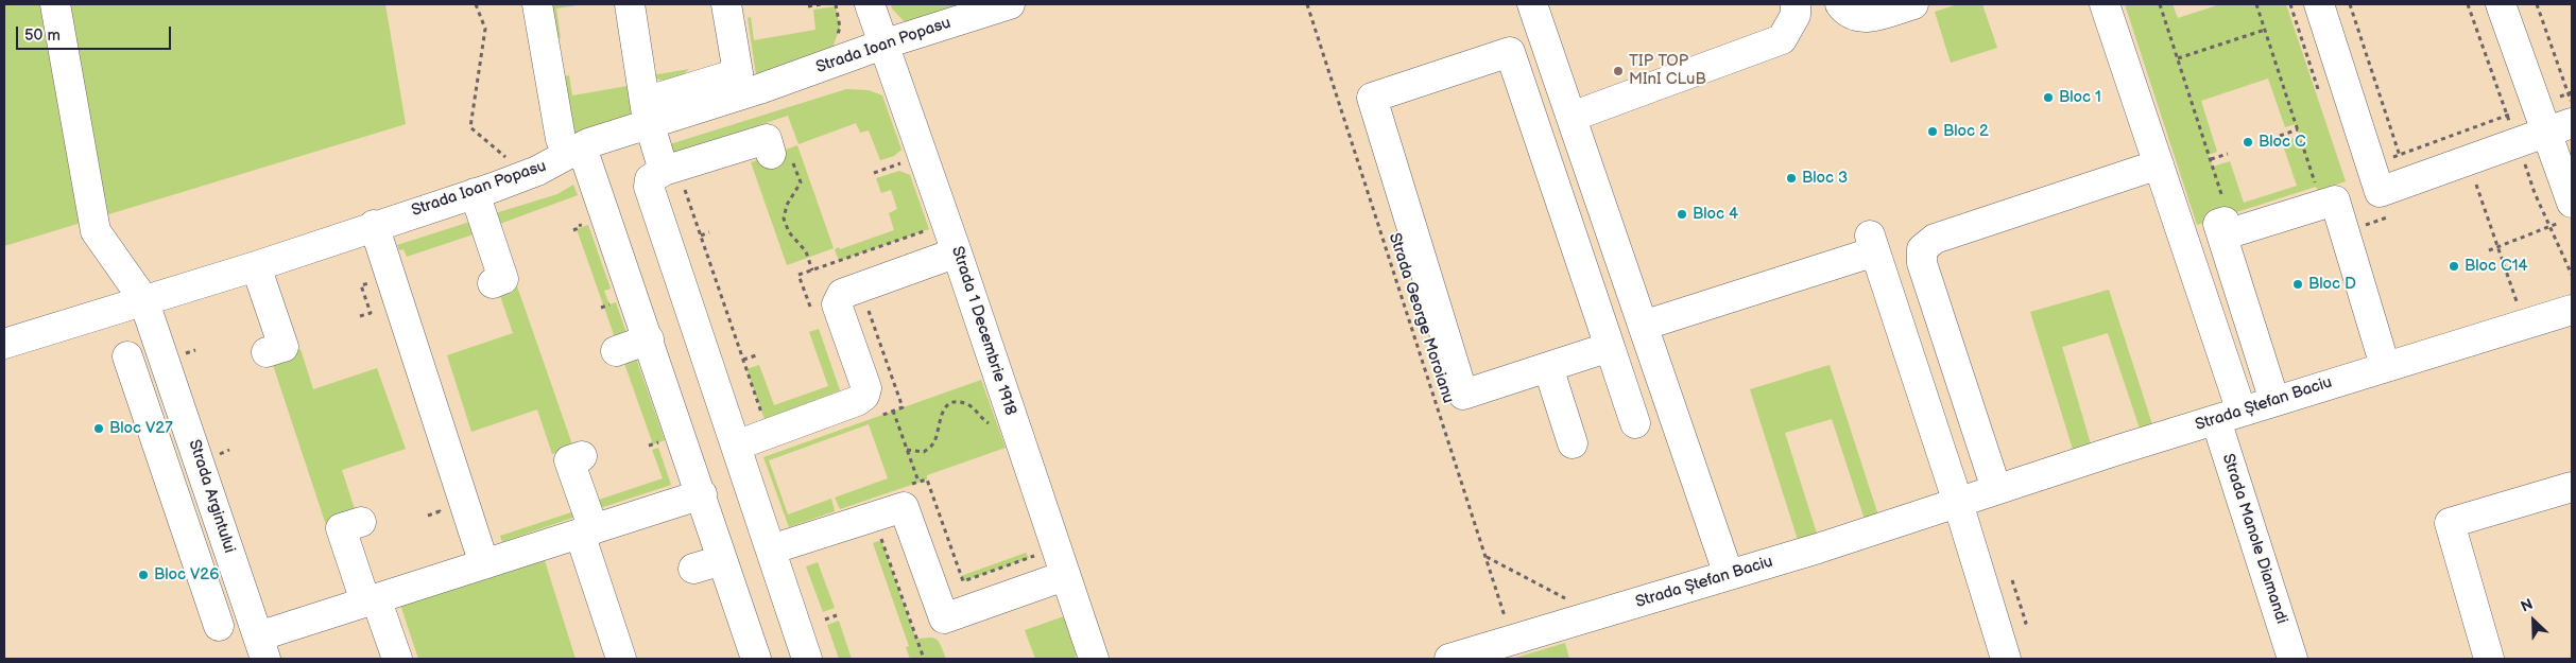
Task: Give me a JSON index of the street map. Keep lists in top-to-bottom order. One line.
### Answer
{"streets":{"street":["Strada Ioan Popasu","Strada 1 Decembrie 1918","Strada Ștefan Baciu","Strada Argintului","Strada Manole Diamandi"],"path":["Strada George Moroianu"]},"crossings":[["Strada Ioan Popasu","Strada 1 Decembrie 1918"],["Strada Ioan Popasu","Strada Argintului"],["Strada George Moroianu","Strada Ștefan Baciu"],["Strada Ștefan Baciu","Strada Manole Diamandi"]],"places":["TIP TOP MInI CLuB","Bloc 1","Bloc 2","Bloc C","Bloc 3","Bloc 4","Bloc C14","Bloc D","Bloc V27","Bloc V26"],"scale_bar":"50 m","north":"top left"}
